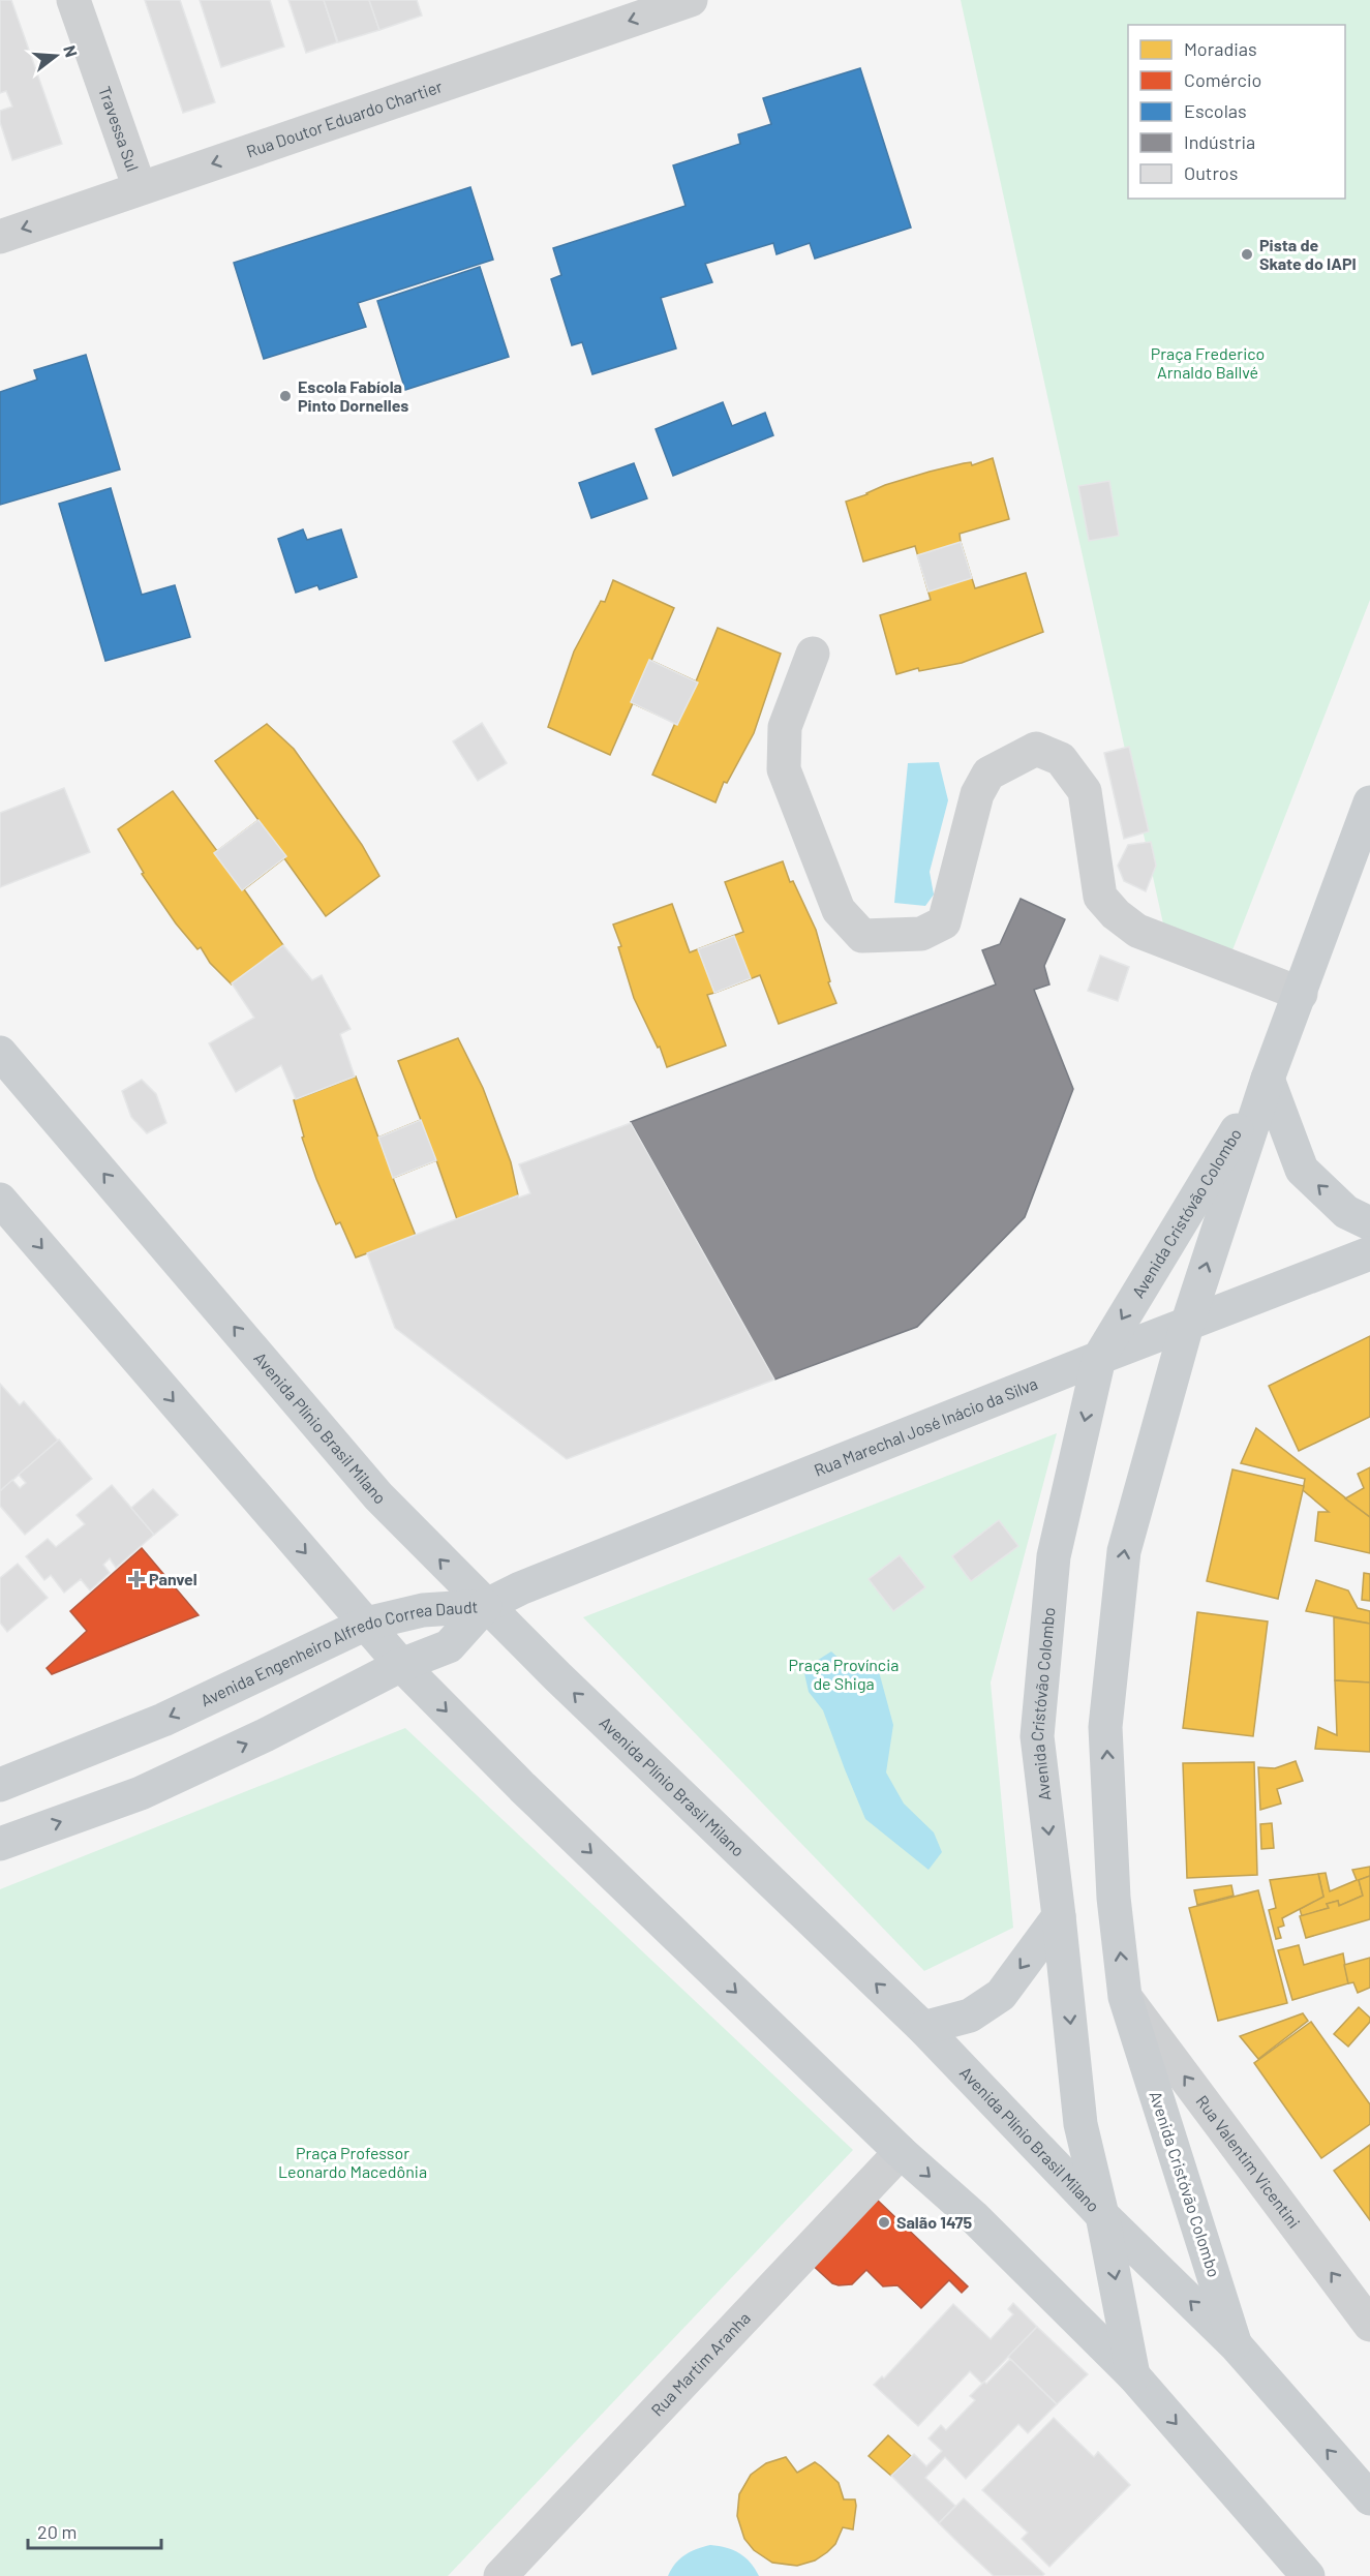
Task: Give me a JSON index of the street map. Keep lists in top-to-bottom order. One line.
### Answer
{"streets":{"main road":["Avenida Cristóvão Colombo","Rua Marechal José Inácio da Silva","Avenida Plínio Brasil Milano","Avenida Engenheiro Alfredo Correa Daudt"],"street":["Rua Doutor Eduardo Chartier","Travessa Sul","Rua Valentim Vicentini","Rua Martim Aranha"]},"crossings":[["Rua Doutor Eduardo Chartier","Travessa Sul"],["Avenida Cristóvão Colombo","Rua Marechal José Inácio da Silva"],["Avenida Cristóvão Colombo","Avenida Plínio Brasil Milano"],["Avenida Cristóvão Colombo","Rua Valentim Vicentini"],["Rua Marechal José Inácio da Silva","Avenida Plínio Brasil Milano"],["Rua Marechal José Inácio da Silva","Avenida Engenheiro Alfredo Correa Daudt"],["Avenida Plínio Brasil Milano","Avenida Engenheiro Alfredo Correa Daudt"]],"one_way":["Rua Doutor Eduardo Chartier","Rua Valentim Vicentini"],"parks":["Praça Frederico Arnaldo Ballvé","Praça Província de Shiga","Praça Professor Leonardo Macedônia"],"places":{"other":["Pista de Skate do IAPI","Escola Fabíola Pinto Dornelles","Salão 1475"],"health":["Panvel"]},"legend":["Moradias","Comércio","Escolas","Indústria","Outros"],"scale_bar":"20 m","north":"right"}
